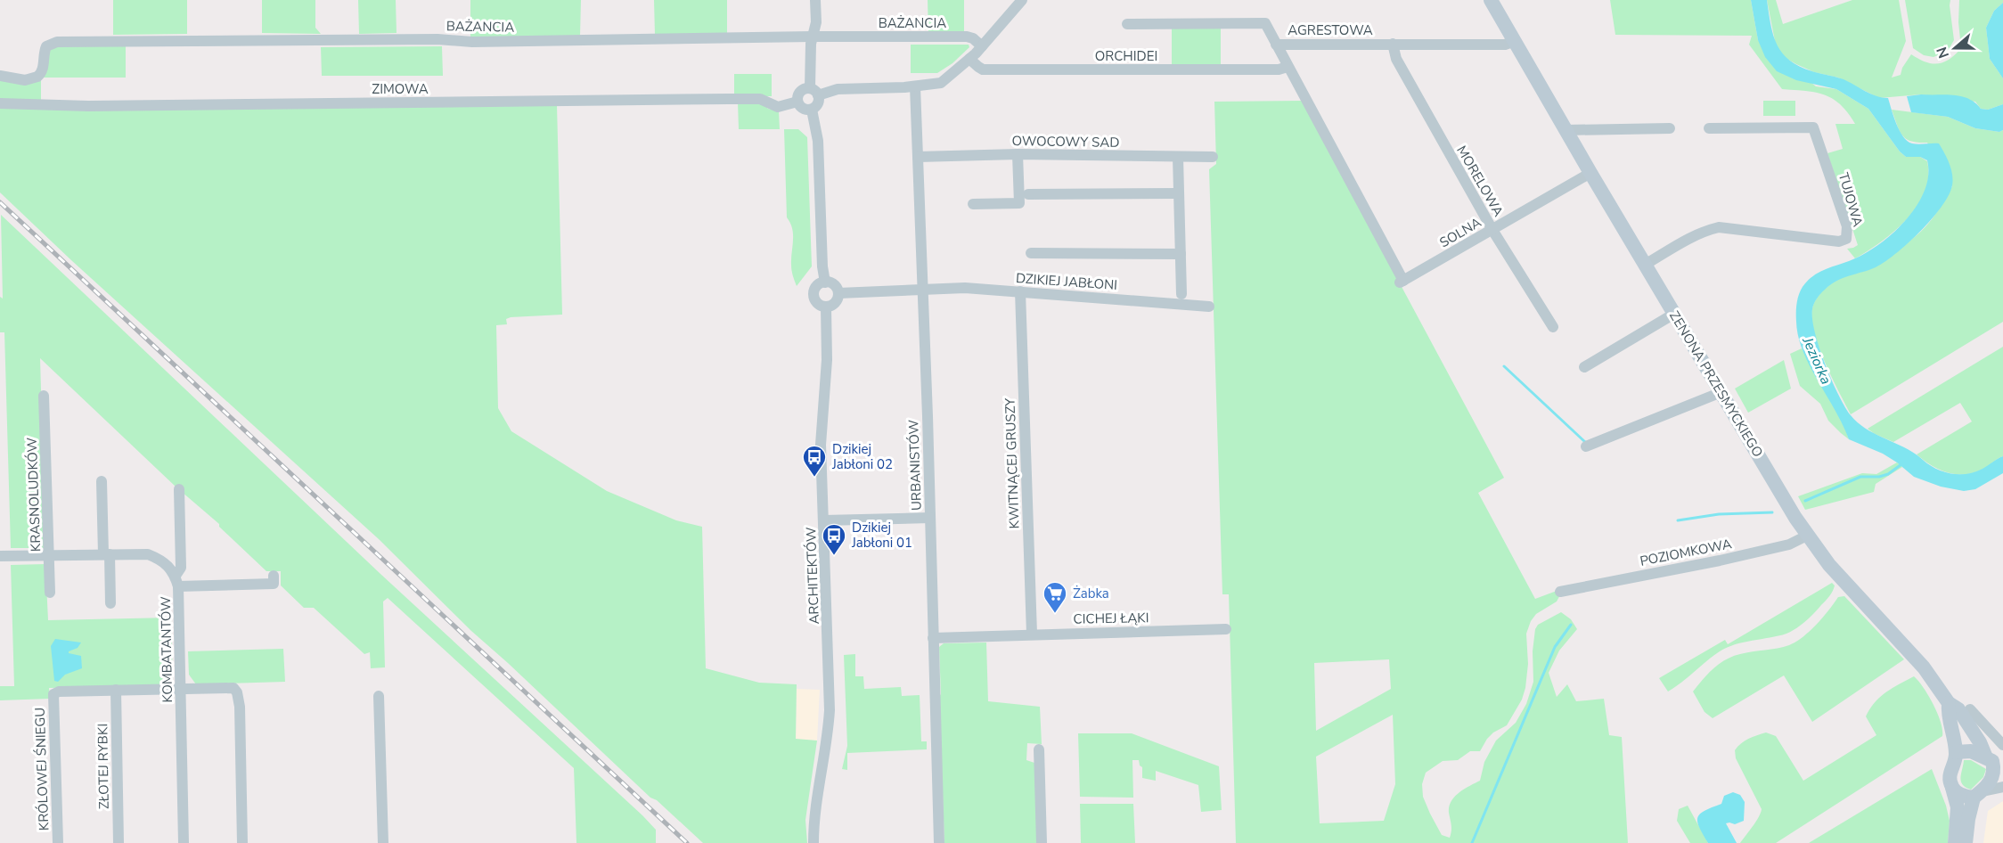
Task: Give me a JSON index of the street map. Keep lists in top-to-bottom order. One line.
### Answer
{"streets":{"main road":["ZENONA PRZESMYCKIEGO"],"street":["BAŻANCIA","AGRESTOWA","ORCHIDEI","ZIMOWA","OWOCOWY SAD","MORELOWA","TUJOWA","SOLNA","DZIKIEJ JABŁONI","KWITNĄCEJ GRUSZY","URBANISTÓW","KRASNOLUDKÓW","POZIOMKOWA","ARCHITEKTÓW","CICHEJ ŁĄKI","KOMBATANTÓW","ZŁOTEJ RYBKI","KRÓLOWEJ ŚNIEGU"]},"crossings":[["AGRESTOWA","MORELOWA"],["AGRESTOWA","ZENONA PRZESMYCKIEGO"],["ORCHIDEI","SOLNA"],["OWOCOWY SAD","URBANISTÓW"],["MORELOWA","SOLNA"],["TUJOWA","ZENONA PRZESMYCKIEGO"],["SOLNA","ZENONA PRZESMYCKIEGO"],["DZIKIEJ JABŁONI","KWITNĄCEJ GRUSZY"],["DZIKIEJ JABŁONI","URBANISTÓW"],["DZIKIEJ JABŁONI","ARCHITEKTÓW"],["ZENONA PRZESMYCKIEGO","POZIOMKOWA"],["KWITNĄCEJ GRUSZY","CICHEJ ŁĄKI"],["URBANISTÓW","CICHEJ ŁĄKI"],["KOMBATANTÓW","KRÓLOWEJ ŚNIEGU"],["ZŁOTEJ RYBKI","KRÓLOWEJ ŚNIEGU"]],"water":["Jeziorka"],"places":{"bus stop":["Dzikiej Jabłoni 02","Dzikiej Jabłoni 01"],"supermarket":["Żabka"]},"north":"left"}
